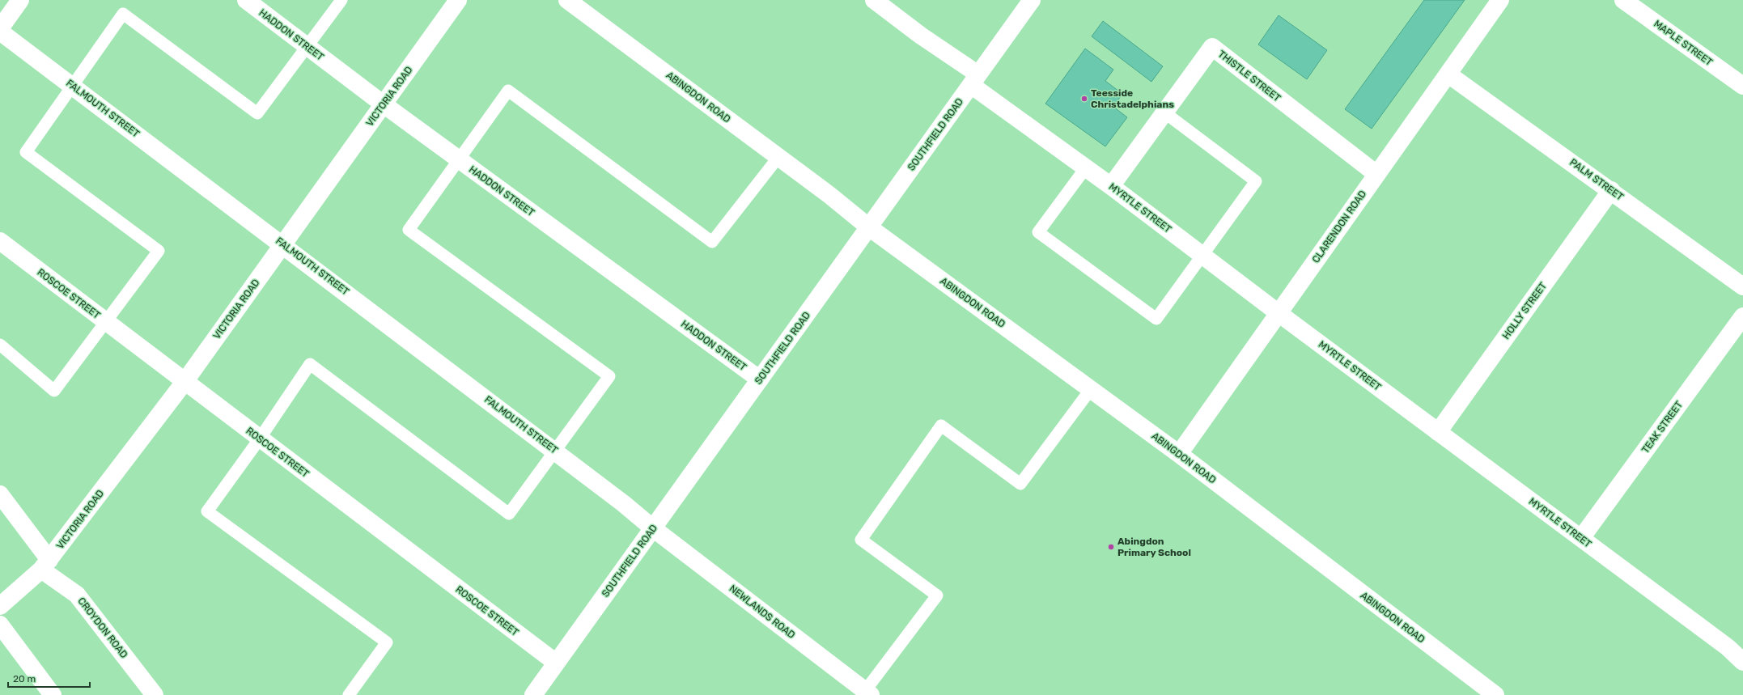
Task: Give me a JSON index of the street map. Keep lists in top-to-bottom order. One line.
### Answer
{"streets":{"street":["HADDON STREET","MAPLE STREET","THISTLE STREET","VICTORIA ROAD","ABINGDON ROAD","FALMOUTH STREET","SOUTHFIELD ROAD","PALM STREET","MYRTLE STREET","CLARENDON ROAD","ROSCOE STREET","HOLLY STREET","TEAK STREET","NEWLANDS ROAD","CROYDON ROAD"]},"crossings":[["HADDON STREET","VICTORIA ROAD"],["HADDON STREET","SOUTHFIELD ROAD"],["THISTLE STREET","MYRTLE STREET"],["THISTLE STREET","CLARENDON ROAD"],["VICTORIA ROAD","FALMOUTH STREET"],["VICTORIA ROAD","ROSCOE STREET"],["VICTORIA ROAD","CROYDON ROAD"],["ABINGDON ROAD","SOUTHFIELD ROAD"],["ABINGDON ROAD","CLARENDON ROAD"],["FALMOUTH STREET","SOUTHFIELD ROAD"],["FALMOUTH STREET","NEWLANDS ROAD"],["SOUTHFIELD ROAD","MYRTLE STREET"],["SOUTHFIELD ROAD","ROSCOE STREET"],["SOUTHFIELD ROAD","NEWLANDS ROAD"],["PALM STREET","CLARENDON ROAD"],["PALM STREET","HOLLY STREET"],["MYRTLE STREET","CLARENDON ROAD"],["MYRTLE STREET","HOLLY STREET"],["MYRTLE STREET","TEAK STREET"]],"places":["Teesside Christadelphians","Abingdon Primary School"],"scale_bar":"20 m"}
